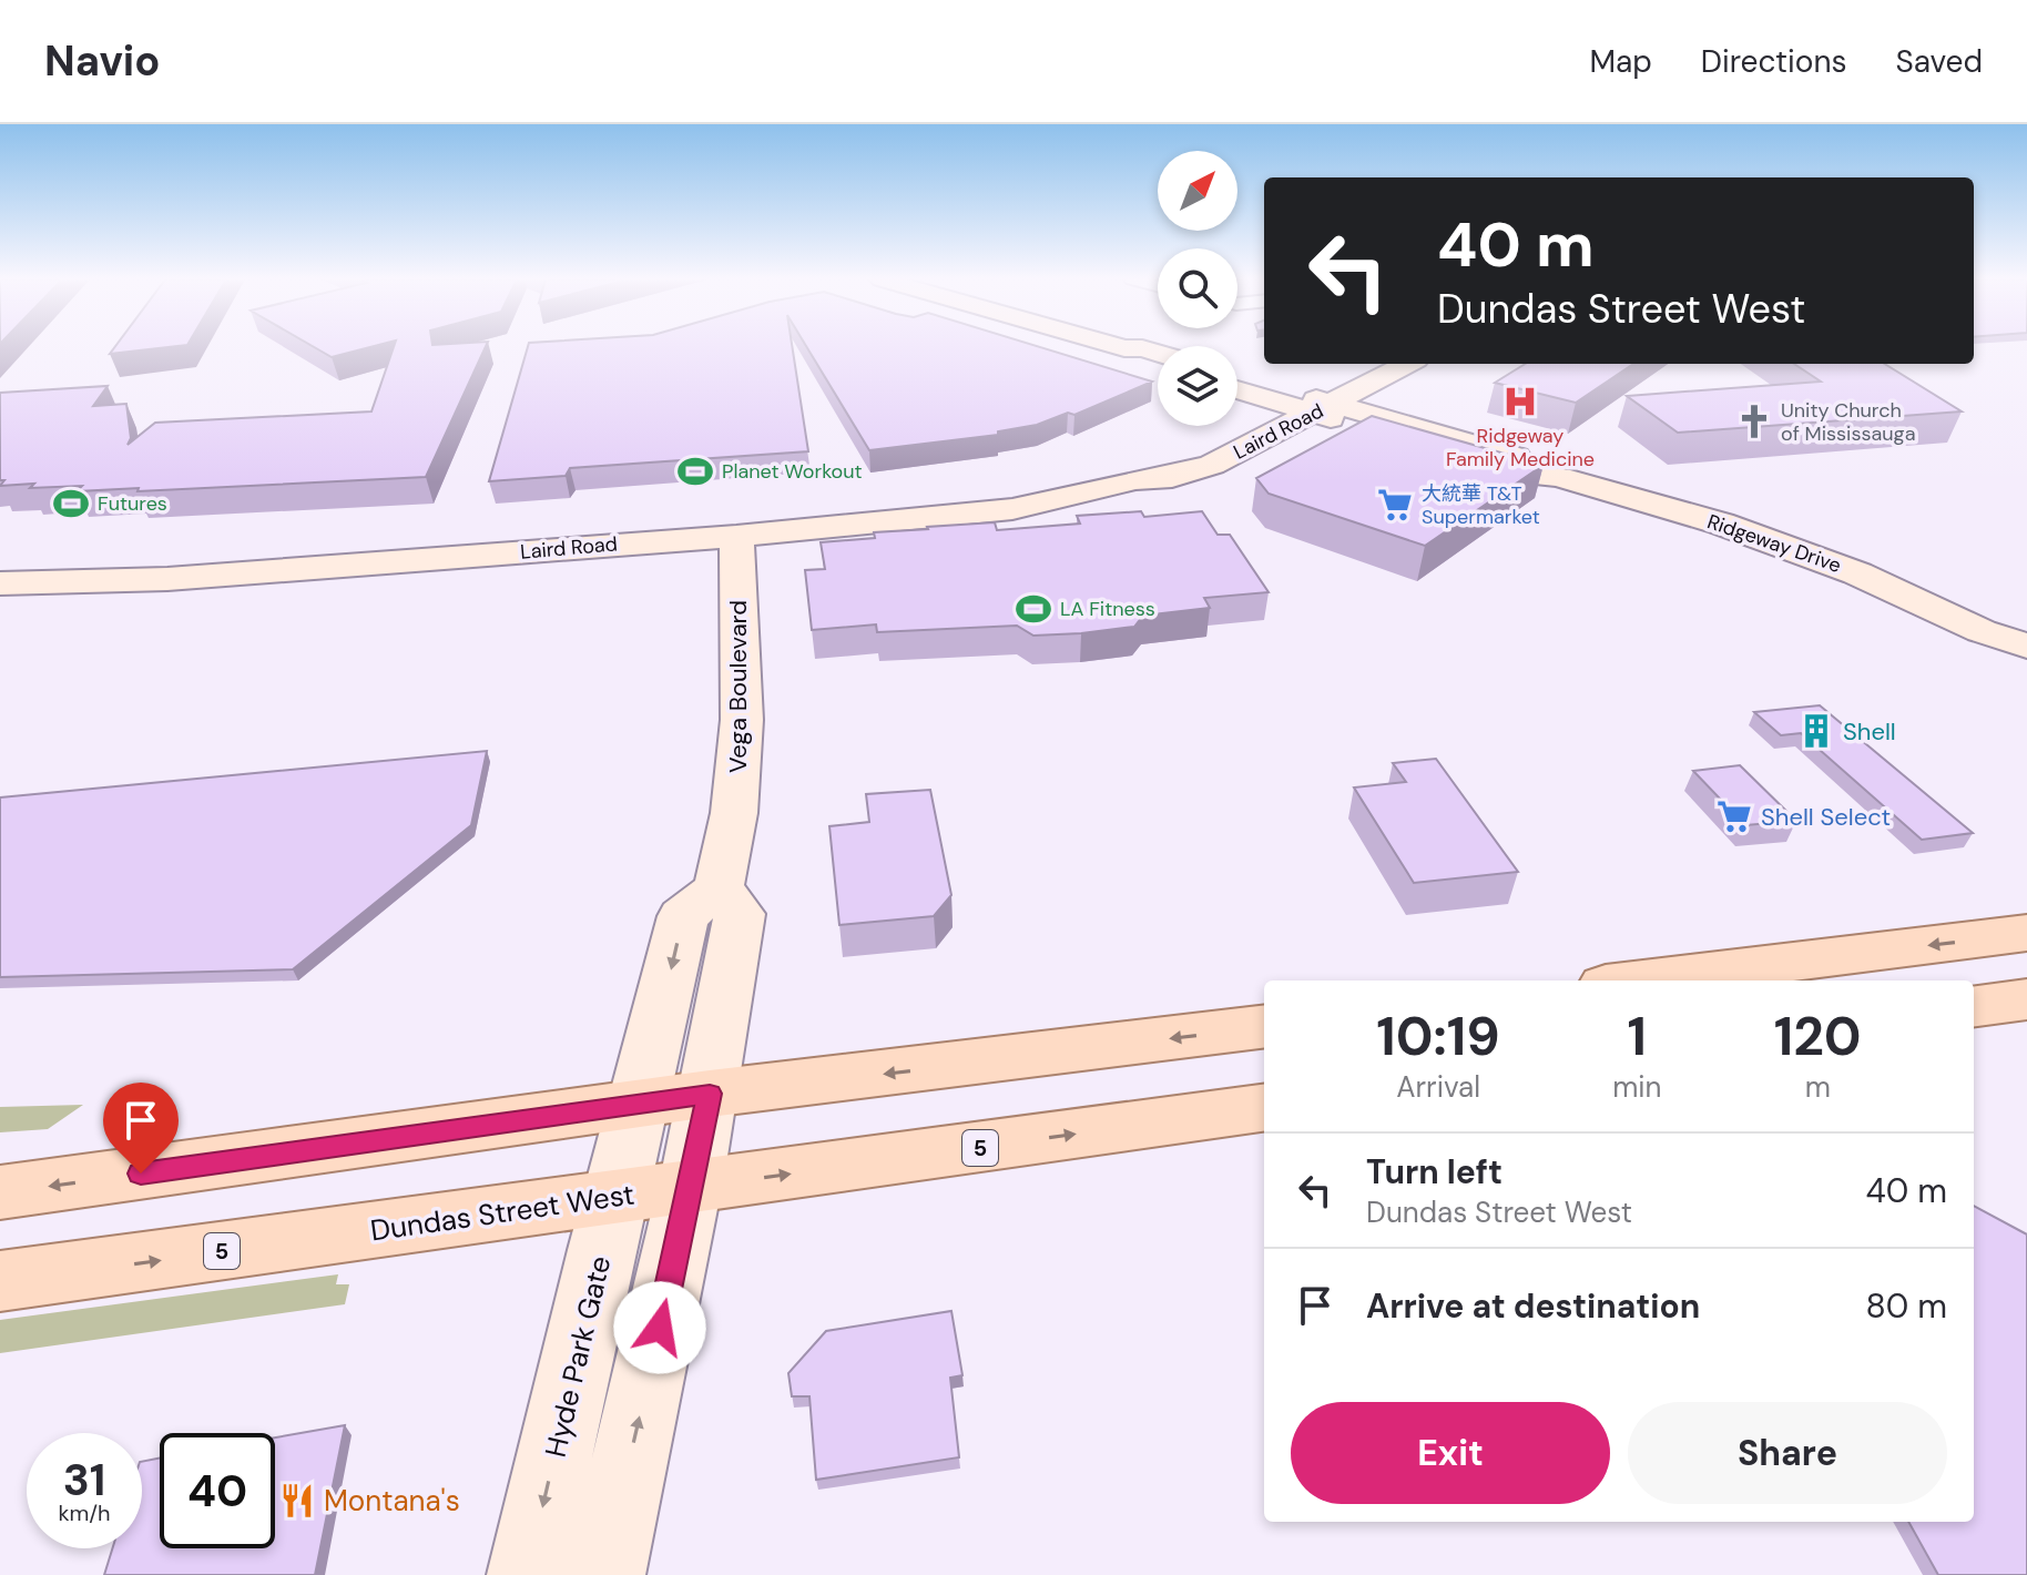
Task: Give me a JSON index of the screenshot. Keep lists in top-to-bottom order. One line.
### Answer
{"streets":{"main road":["5","Dundas Street West"],"street":["Laird Road","Ridgeway Drive","Vega Boulevard","Hyde Park Gate"]},"crossings":[["Laird Road","Ridgeway Drive"],["Laird Road","Vega Boulevard"],["Dundas Street West","Hyde Park Gate"]],"places":{"hospital":["Ridgeway Family Medicine"],"church":["Unity Church of Mississauga"],"sports":["Planet Workout","Futures","LA Fitness"],"supermarket":["大統華 T&T Supermarket","Shell Select"],"building":["Shell"],"restaurant":["Montana's"]},"north":"top right","page":{"header":"Navio","nav":["Map","Directions","Saved"],"turn":["40 m","Dundas Street West"],"eta":["10:19","Arrival","1","min","120","m"],"list":[{"name":"Turn left","note":"Dundas Street West","value":"40 m"},{"name":"Arrive at destination","value":"80 m"}],"buttons":["Exit","Share"],"speed":"31 km/h","limit":"40"}}
